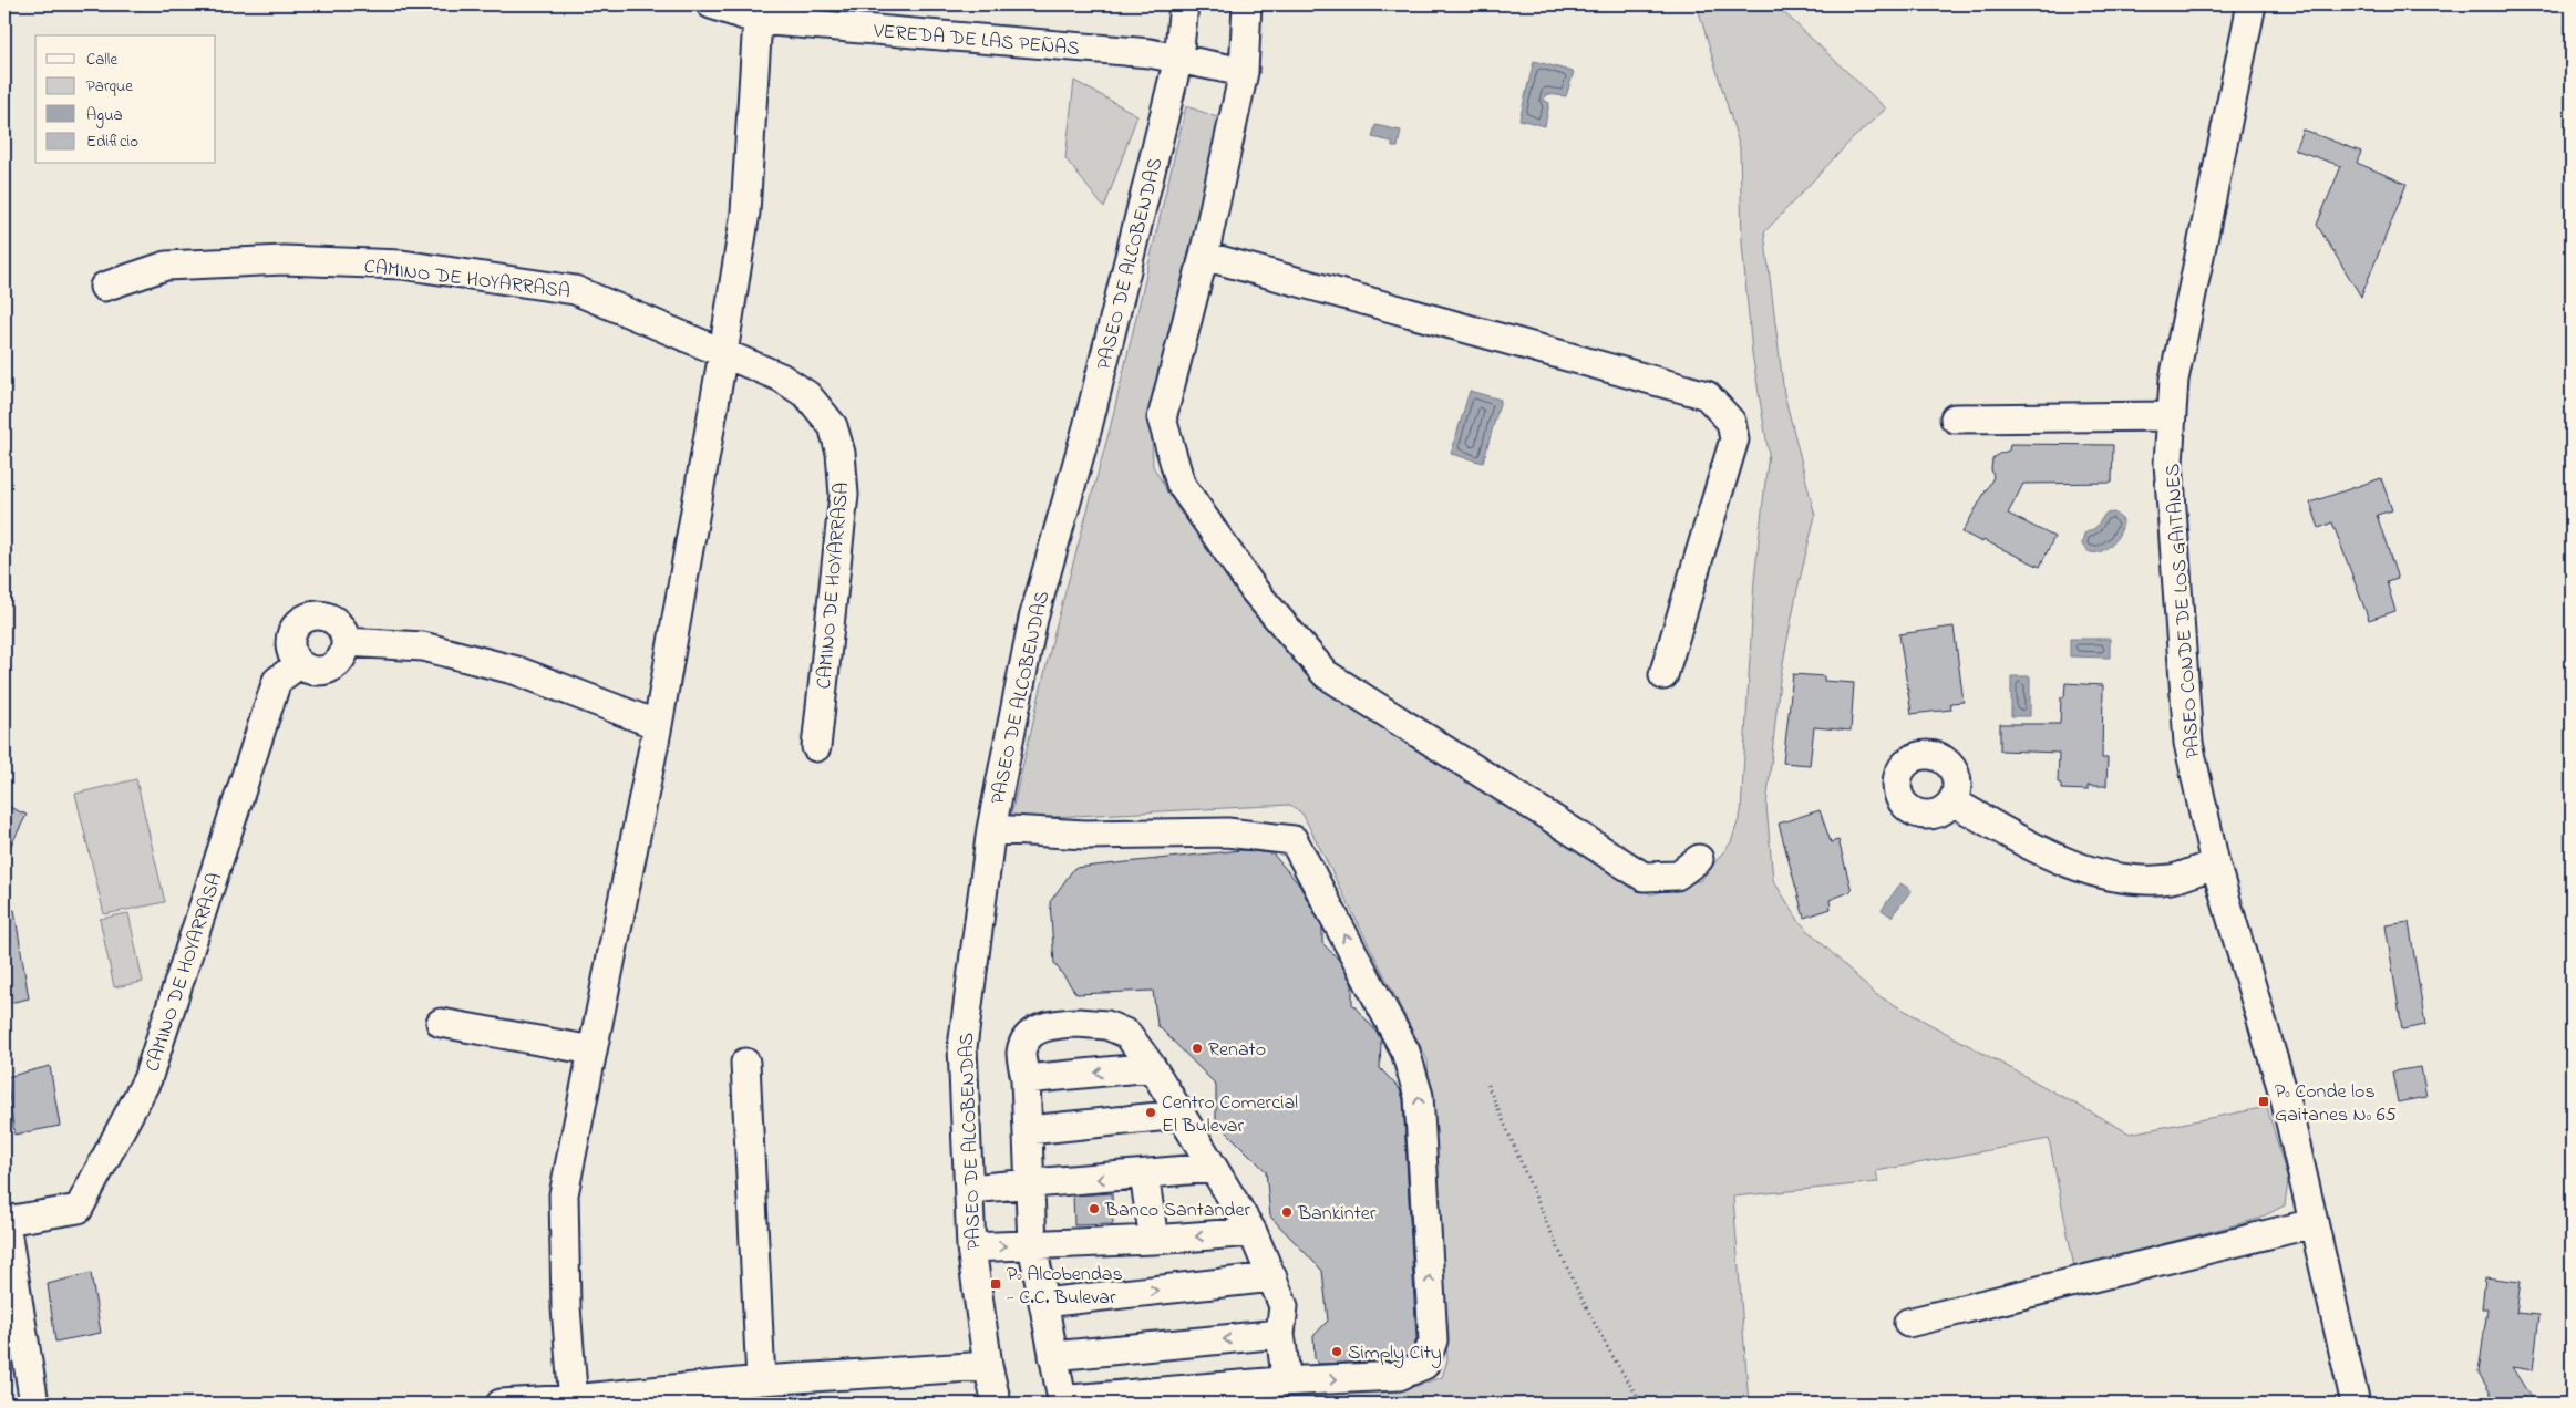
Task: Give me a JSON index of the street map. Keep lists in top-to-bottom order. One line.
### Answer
{"streets":{"street":["VEREDA DE LAS PEÑAS","PASEO DE ALCOBENDAS","CAMINO DE HOYARRASA","PASEO CONDE DE LOS GAITANES"]},"crossings":[["VEREDA DE LAS PEÑAS","PASEO DE ALCOBENDAS"]],"places":{"other":["Renato","Centro Comercial El Bulevar","Banco Santander","Bankinter","Simply City"],"transit":["Pº Conde los Gaitanes Nº 65","Pº Alcobendas - C.C. Bulevar"]},"legend":["Calle","Parque","Agua","Edificio"]}
